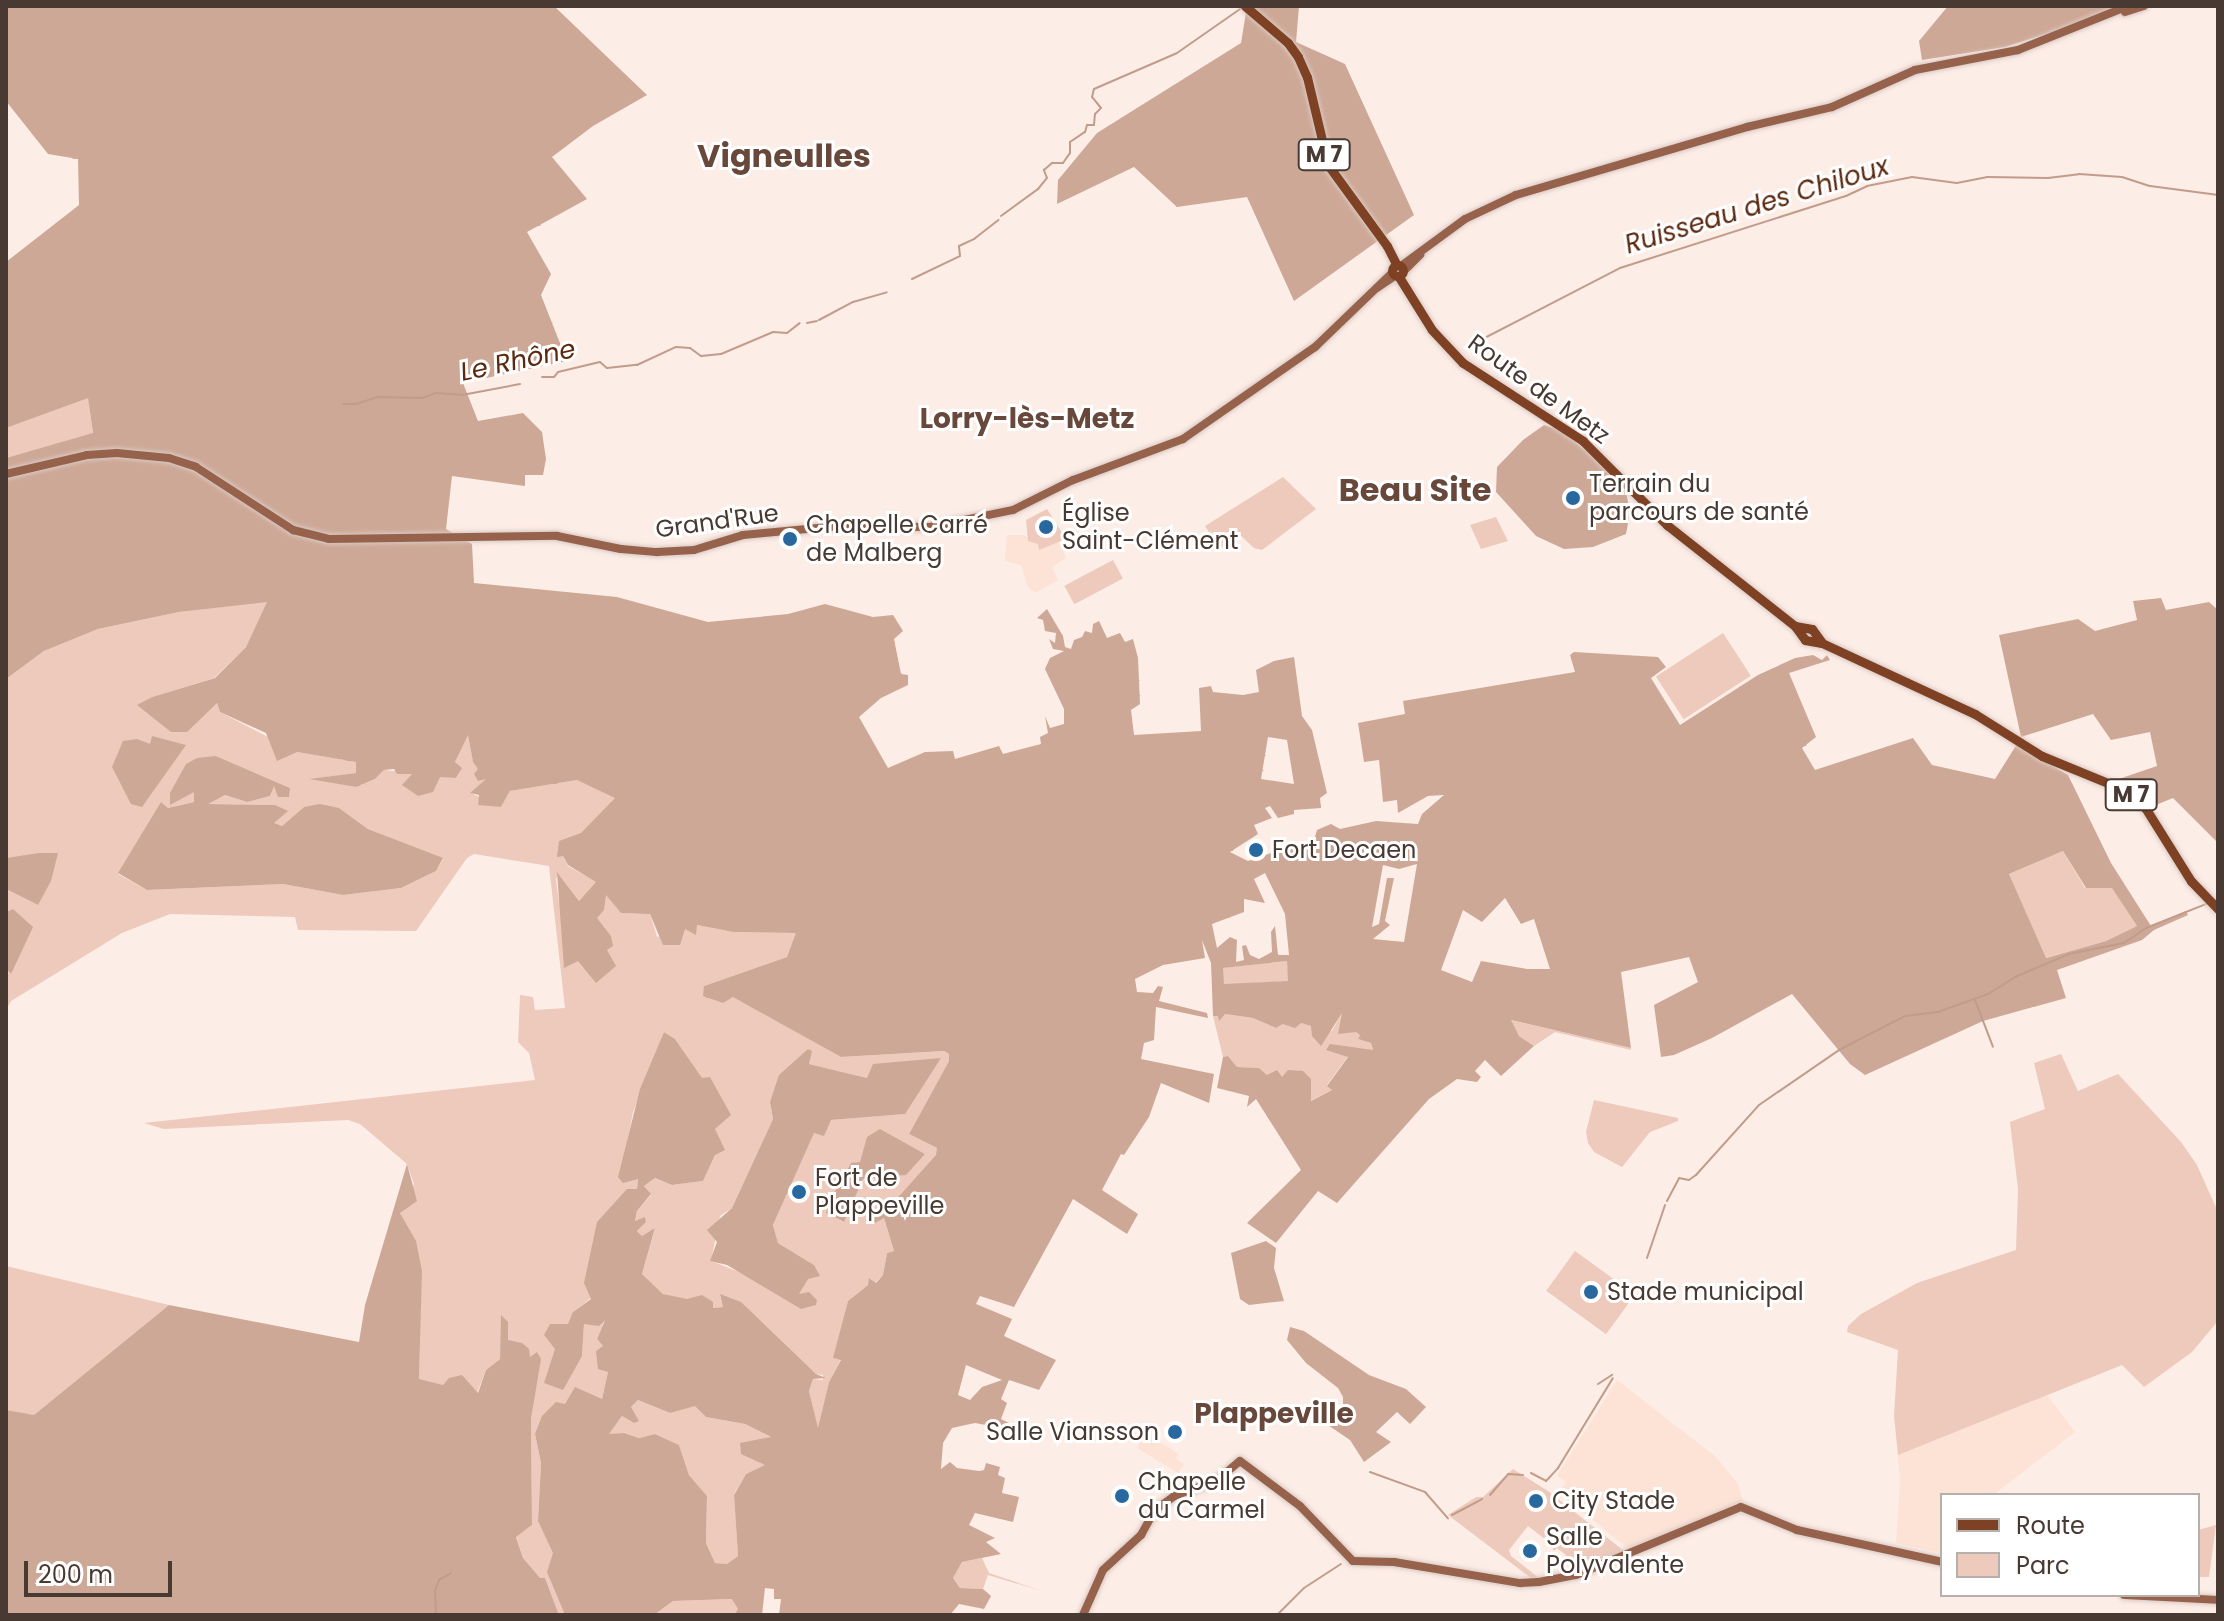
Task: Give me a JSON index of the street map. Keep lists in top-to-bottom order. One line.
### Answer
{"streets":{"main road":["M 7","Route de Metz"],"street":["Grand'Rue"]},"crossings":[["Route de Metz","Grand'Rue"]],"districts":["Vigneulles","Lorry-lès-Metz","Beau Site","Plappeville"],"water":["Ruisseau des Chiloux","Le Rhône"],"places":["Terrain du parcours de santé","Église Saint-Clément","Chapelle Carré de Malberg","Fort Decaen","Fort de Plappeville","Stade municipal","Salle Viansson","Chapelle du Carmel","City Stade","Salle Polyvalente"],"legend":["Route","Parc"],"scale_bar":"200 m"}
